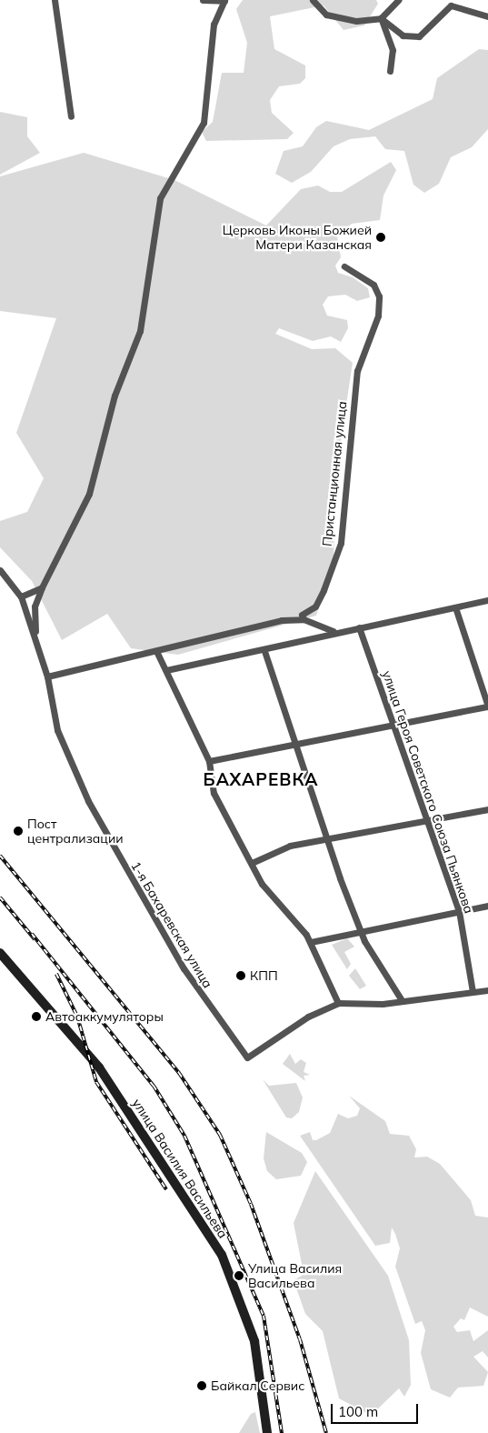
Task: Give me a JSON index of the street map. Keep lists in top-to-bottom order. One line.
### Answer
{"streets":{"main road":["улица Василия Васильева"],"street":["Пристанционная улица","улица Героя Советского Союза Пьянкова","1-я Бахаревская улица"]},"districts":["БАХАРЕВКА"],"places":["Церковь Иконы Божией Матери Казанская","Пост централизации","КПП","Автоаккумуляторы","Улица Василия Васильева","Байкал Сервис"],"scale_bar":"100 m"}
